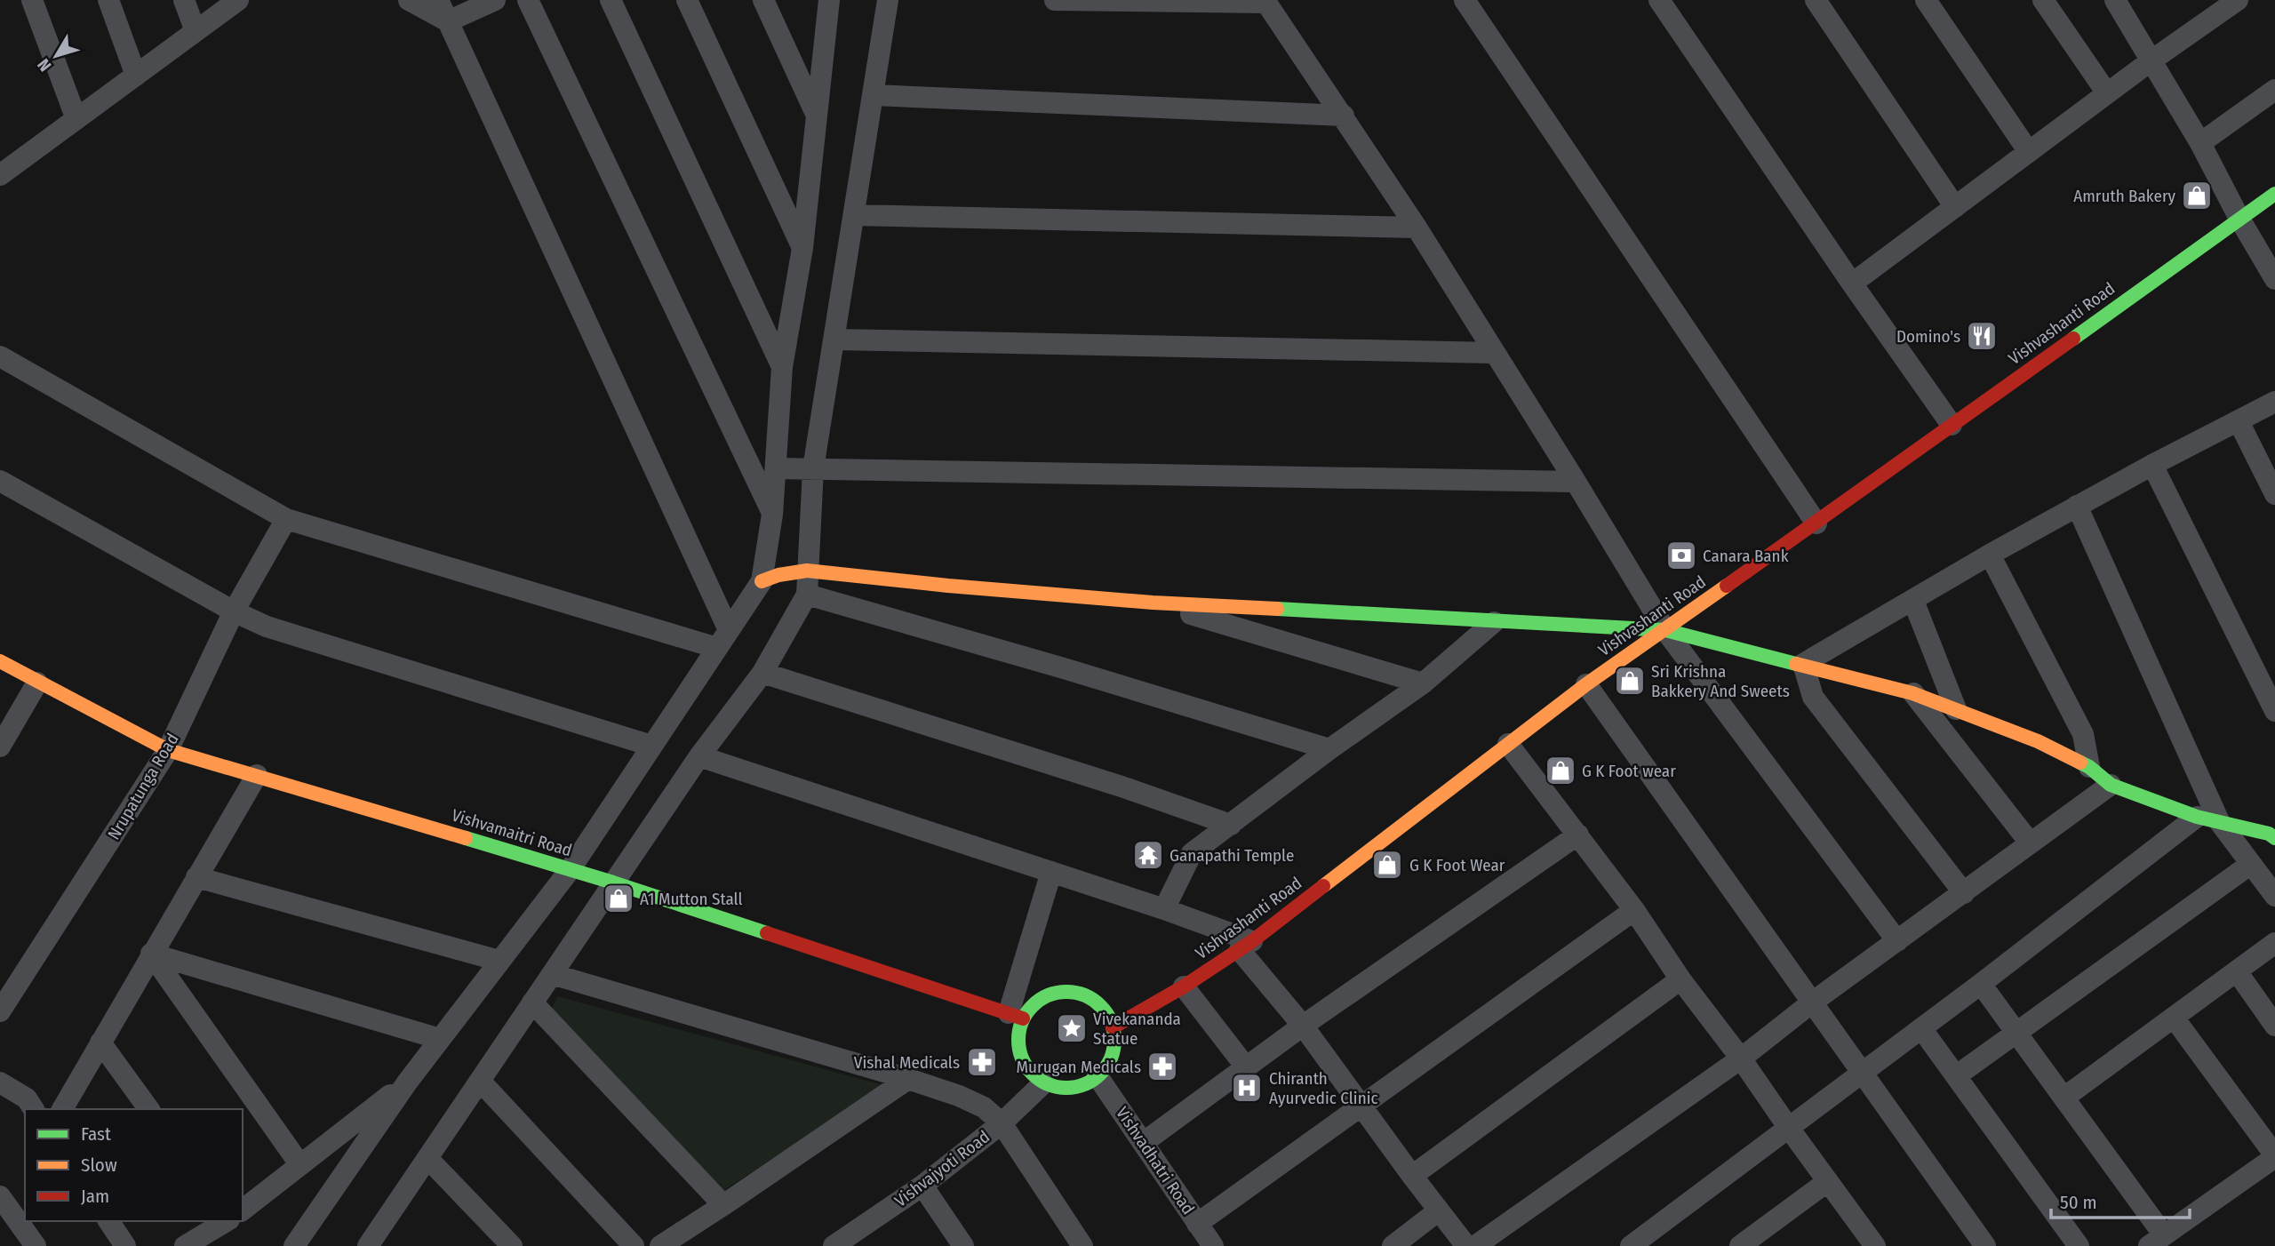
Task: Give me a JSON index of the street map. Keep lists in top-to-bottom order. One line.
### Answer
{"streets":{"street":["Vishvashanti Road","Nrupatunga Road","Vishvamaitri Road","Vishvadhatri Road","Vishvajyoti Road"]},"crossings":[["Vishvashanti Road","Vishvamaitri Road"],["Vishvashanti Road","Vishvadhatri Road"],["Vishvashanti Road","Vishvajyoti Road"],["Nrupatunga Road","Vishvamaitri Road"],["Vishvamaitri Road","Vishvadhatri Road"],["Vishvamaitri Road","Vishvajyoti Road"],["Vishvadhatri Road","Vishvajyoti Road"]],"places":{"shop":["Amruth Bakery","Sri Krishna Bakkery And Sweets","G K Foot wear","G K Foot Wear","A1 Mutton Stall"],"restaurant":["Domino's"],"bank":["Canara Bank"],"temple":["Ganapathi Temple"],"place":["Vivekananda Statue"],"pharmacy":["Vishal Medicals","Murugan Medicals"],"hospital":["Chiranth Ayurvedic Clinic"]},"legend":["Fast","Slow","Jam"],"scale_bar":"50 m","north":"bottom left"}
